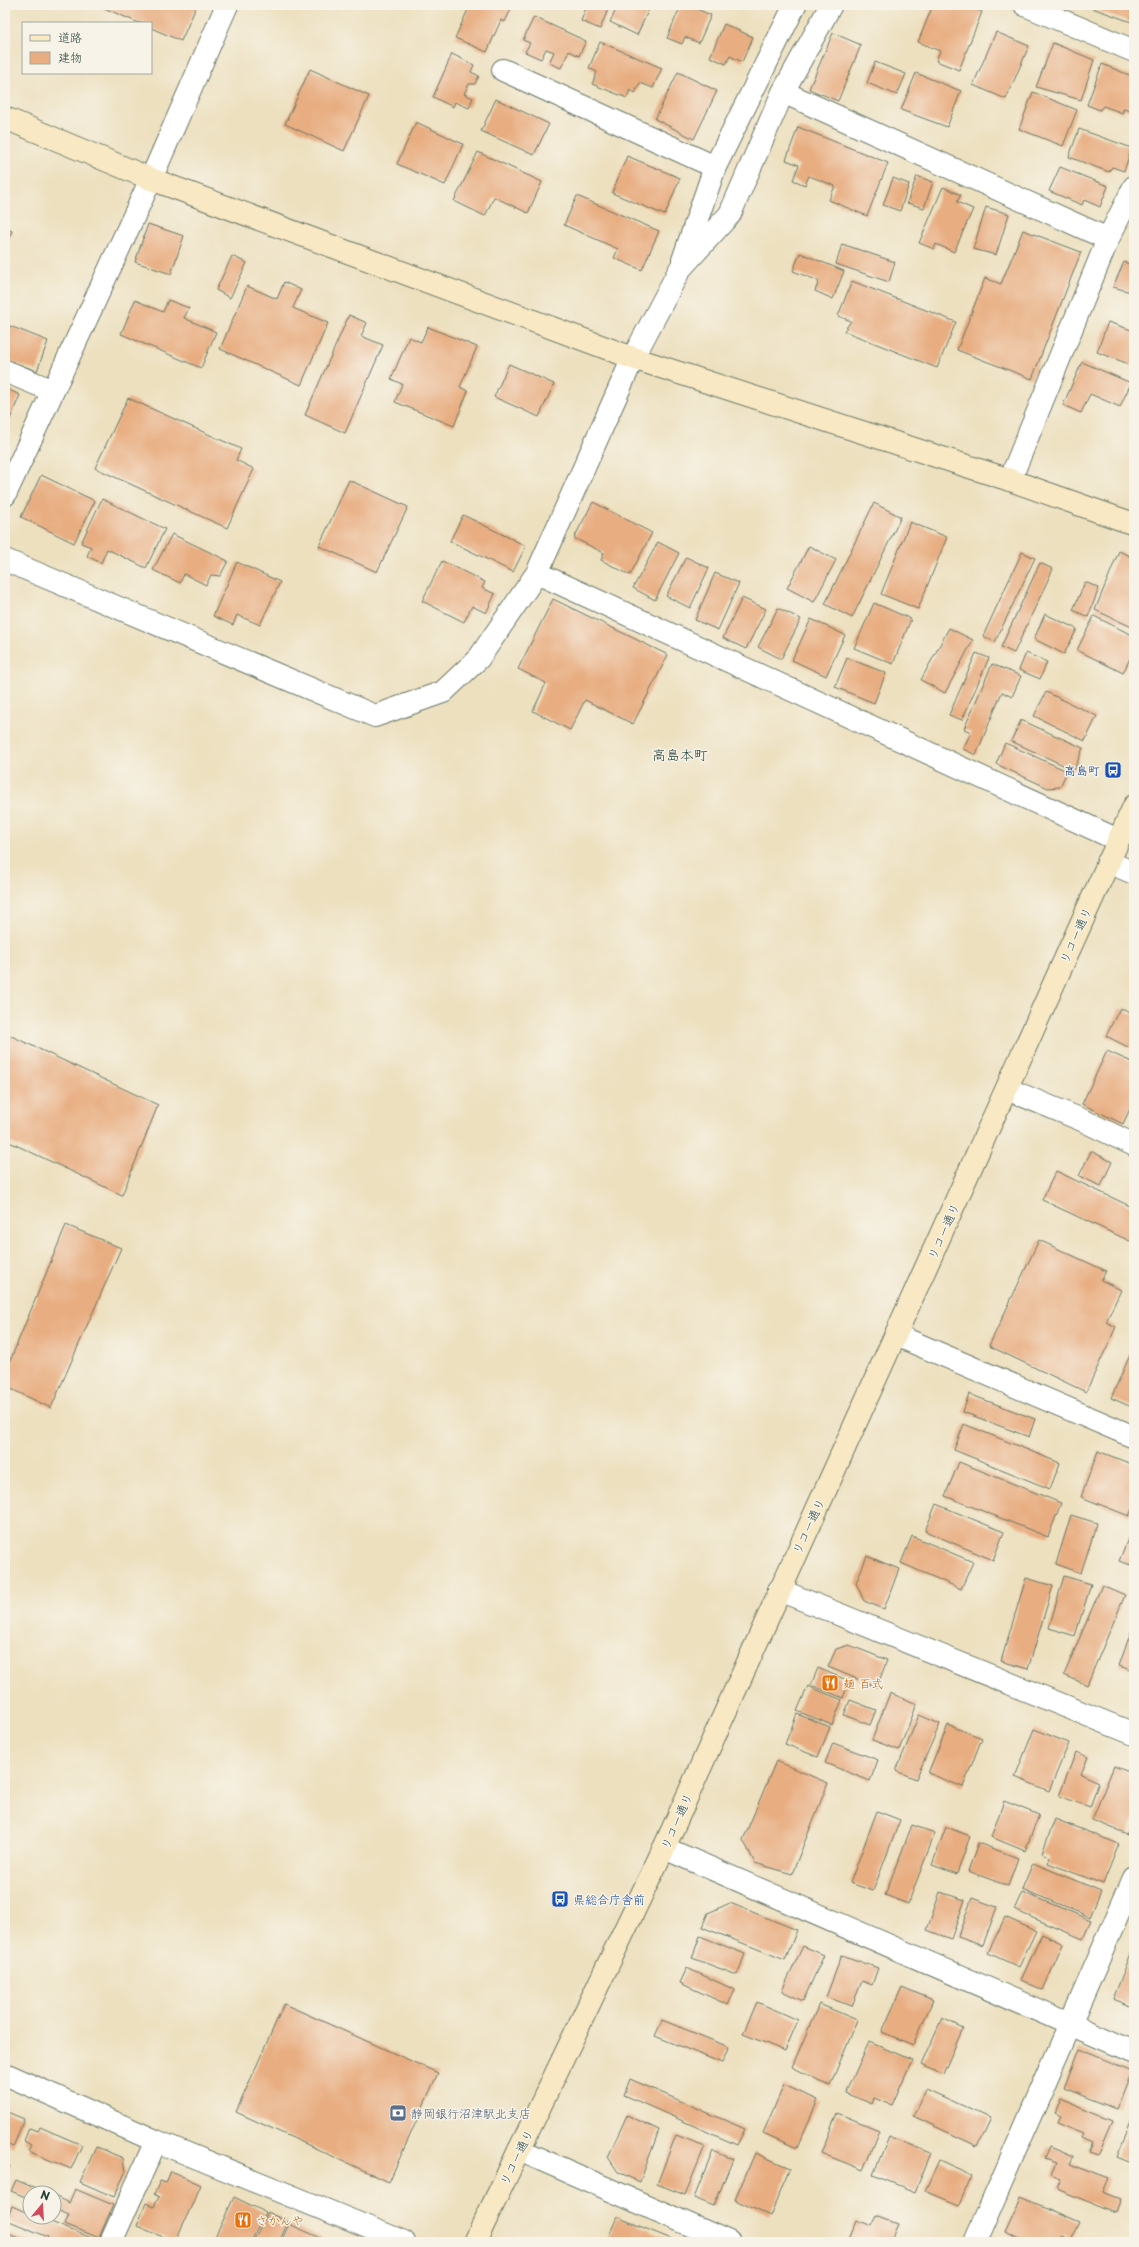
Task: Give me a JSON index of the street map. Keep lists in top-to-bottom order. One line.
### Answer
{"streets":{"main road":["リコー通り"]},"districts":["高島本町"],"places":{"bus stop":["高島町","県総合庁舎前"],"restaurant":["麺 百式","さかんや"],"bank":["静岡銀行沼津駅北支店"]},"legend":["道路","建物"],"north":"top"}
